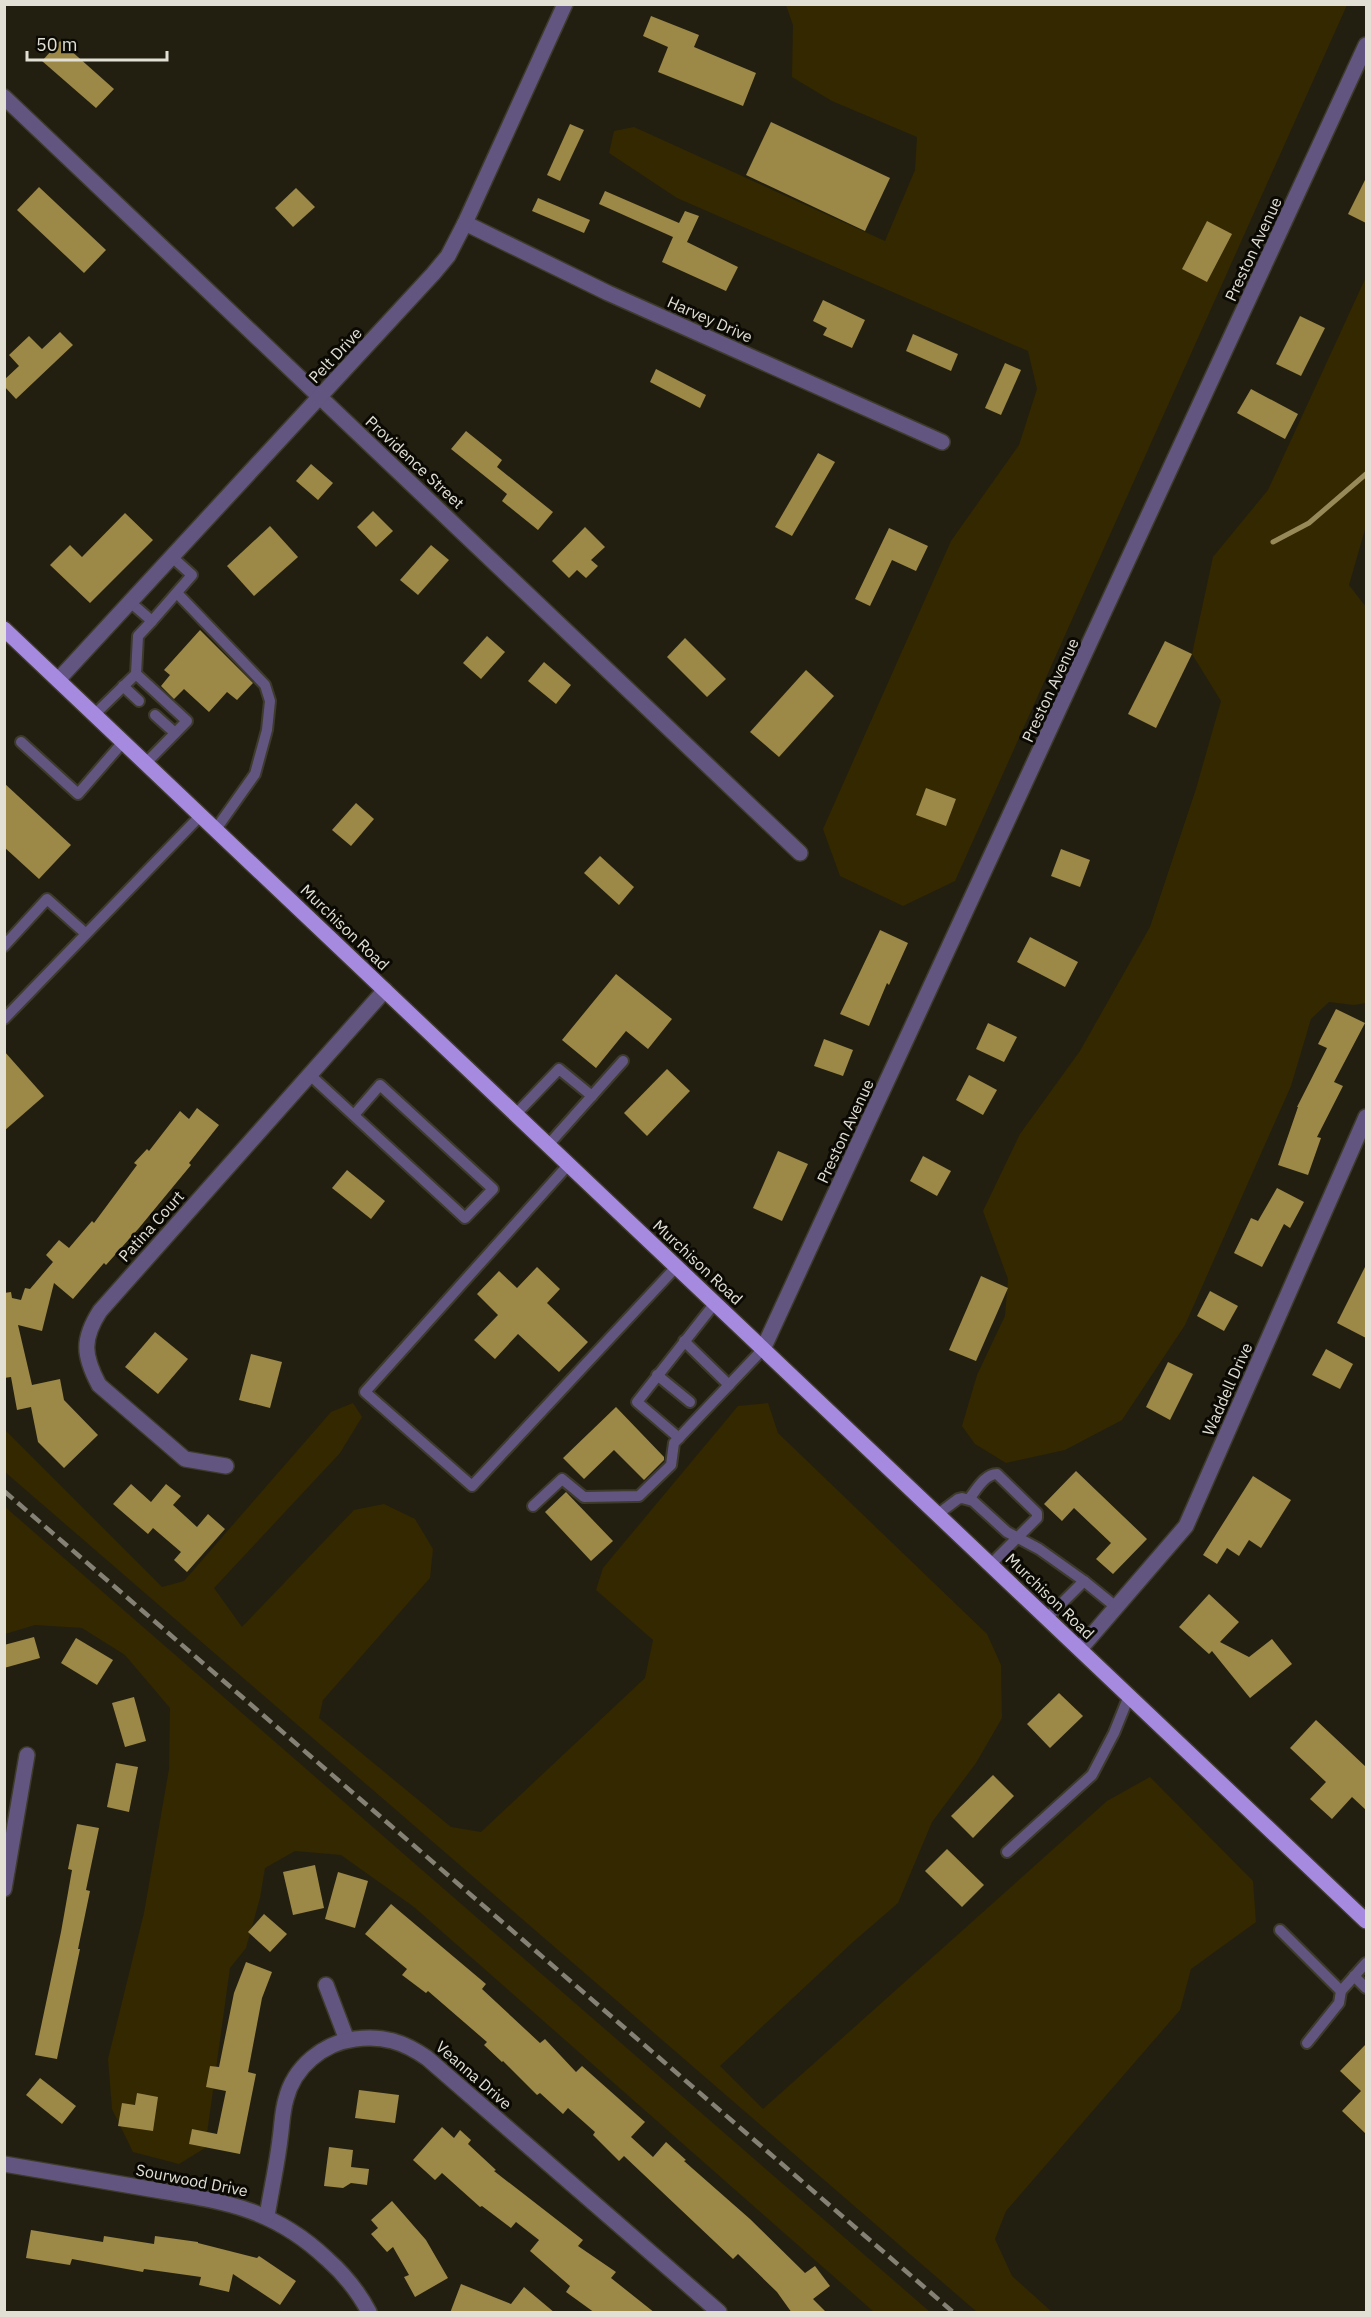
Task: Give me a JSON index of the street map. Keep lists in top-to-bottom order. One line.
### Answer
{"streets":{"main road":["Murchison Road"],"street":["Preston Avenue","Harvey Drive","Pelt Drive","Providence Street","Patina Court","Waddell Drive","Veanna Drive","Sourwood Drive"]},"crossings":[["Preston Avenue","Murchison Road"],["Harvey Drive","Pelt Drive"],["Pelt Drive","Providence Street"],["Pelt Drive","Murchison Road"],["Murchison Road","Patina Court"],["Murchison Road","Waddell Drive"],["Veanna Drive","Sourwood Drive"]],"scale_bar":"50 m"}
